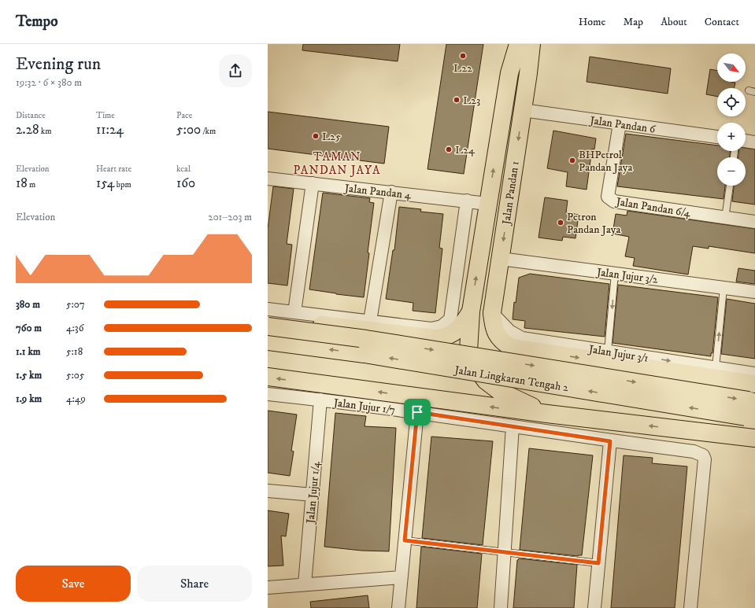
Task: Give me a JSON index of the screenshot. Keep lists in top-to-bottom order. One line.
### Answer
{"streets":{"highway":["Jalan Pandan 1","Jalan Lingkaran Tengah 2"],"street":["Jalan Pandan 6","Jalan Pandan 4","Jalan Pandan 6/4","Jalan Jujur 3/2","Jalan Jujur 3/1","Jalan Jujur 1/7","Jalan Jujur 1/4"]},"crossings":[["Jalan Pandan 6","Jalan Pandan 1"],["Jalan Pandan 6","Jalan Pandan 6/4"],["Jalan Pandan 4","Jalan Pandan 1"],["Jalan Pandan 1","Jalan Jujur 3/2"],["Jalan Pandan 1","Jalan Jujur 3/1"],["Jalan Jujur 1/7","Jalan Jujur 1/4"]],"one_way":["Jalan Jujur 3/1"],"districts":["TAMAN PANDAN JAYA"],"places":["L22","L23","L25","L24","BHPetrol Pandan Jaya","Petron Pandan Jaya"],"north":"bottom right","page":{"header":"Tempo","nav":["Home","Map","About","Contact"],"heading":["Evening run","19:32 · 6 × 380 m"],"map_buttons":["+","−"],"stats":[["Distance","2.28 km"],["Time","11:24"],["Pace","5:00 /km"],["Elevation","18 m"],["Heart rate","154 bpm"],["kcal","160"]],"chart":["Elevation","201–203 m"],"list":[{"name":"380 m","note":"5:07"},{"name":"760 m","note":"4:36"},{"name":"1.1 km","note":"5:18"},{"name":"1.5 km","note":"5:05"},{"name":"1.9 km","note":"4:49"}],"buttons":["Save","Share"]}}
